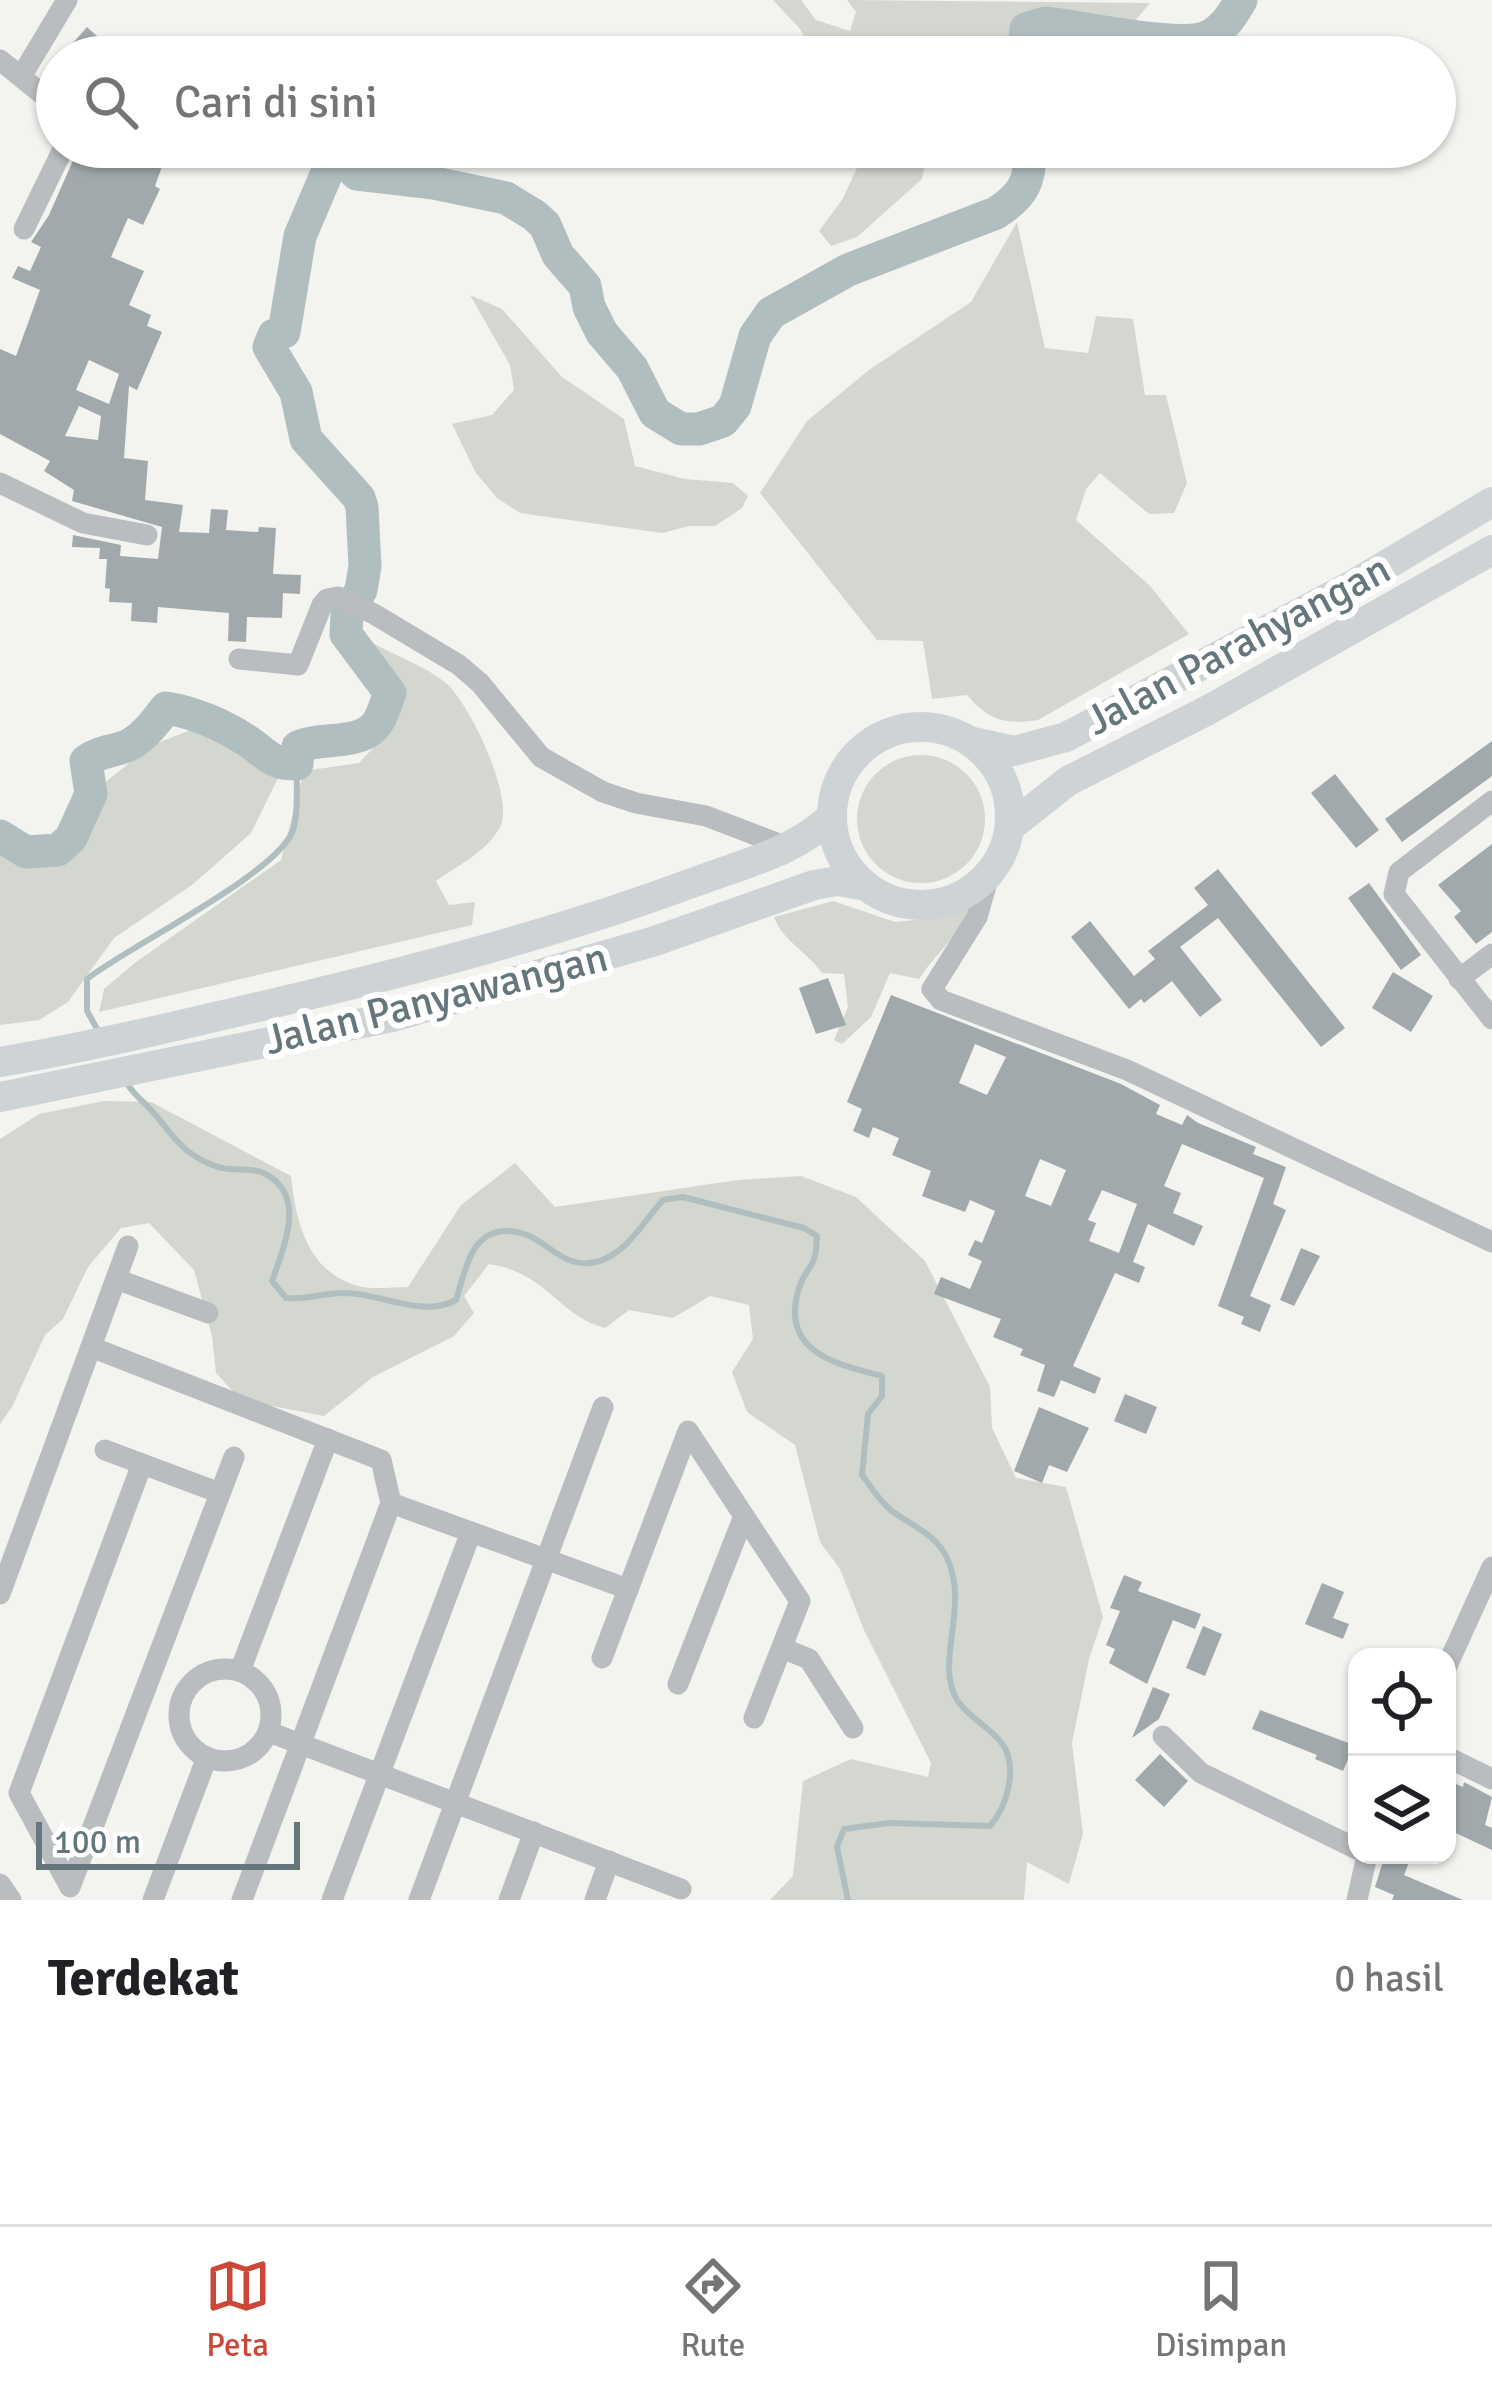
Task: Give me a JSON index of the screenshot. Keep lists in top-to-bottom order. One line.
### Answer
{"streets":{"main road":["Jalan Parahyangan","Jalan Panyawangan"]},"crossings":[["Jalan Parahyangan","Jalan Panyawangan"]],"scale_bar":"100 m","page":{"search":"Cari di sini","scale":"100 m","heading":["Terdekat","0 hasil"],"nav":["Peta","Rute","Disimpan"]}}
